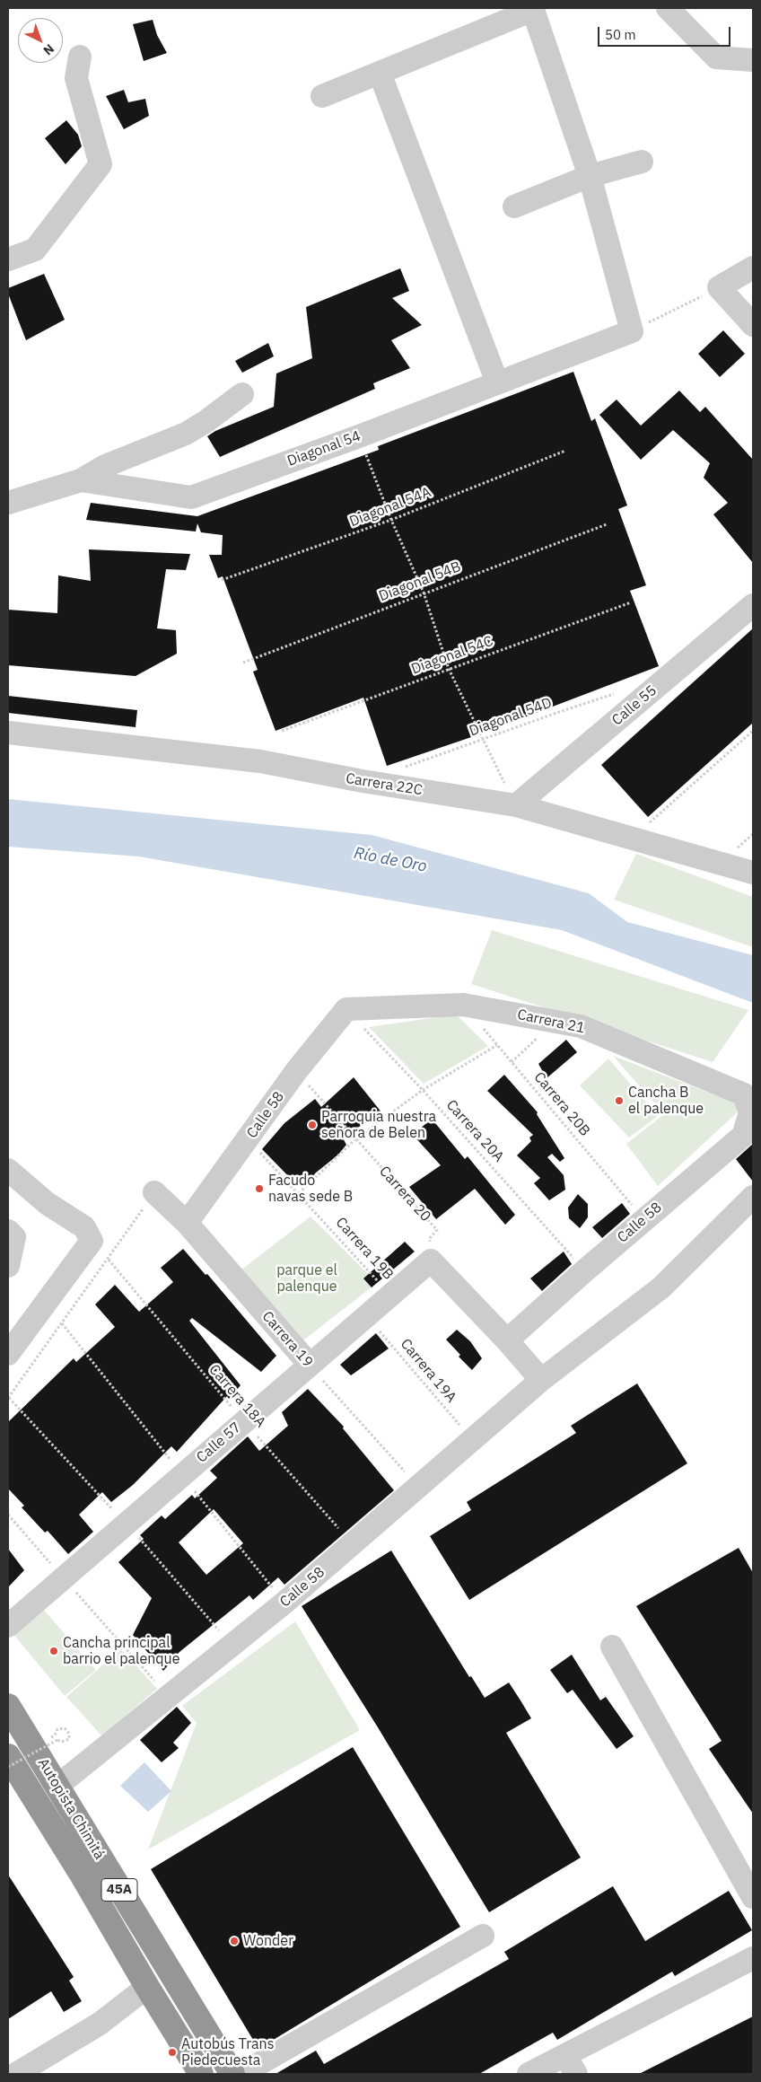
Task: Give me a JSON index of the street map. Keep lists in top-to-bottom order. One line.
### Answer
{"streets":{"highway":["Autopista Chimitá","45A"],"street":["Diagonal 54","Calle 55","Carrera 22C","Carrera 21","Calle 58","Carrera 19","Calle 57"],"path":["Diagonal 54A","Diagonal 54B","Diagonal 54C","Diagonal 54D","Carrera 20B","Carrera 20A","Carrera 20","Carrera 19B","Carrera 19A","Carrera 18A"]},"crossings":[["Calle 55","Carrera 22C"],["Carrera 21","Carrera 20B"],["Carrera 21","Calle 58"],["Carrera 21","Carrera 20A"],["Carrera 20B","Calle 58"],["Calle 58","Carrera 20A"],["Calle 58","Carrera 20"],["Calle 58","Carrera 19B"],["Calle 58","Carrera 19"],["Calle 58","Carrera 19A"],["Calle 58","Carrera 18A"],["Calle 58","Autopista Chimitá"],["Carrera 20","Calle 57"],["Carrera 19B","Calle 57"],["Carrera 19","Calle 57"],["Carrera 19A","Calle 57"],["Carrera 18A","Calle 57"]],"water":["Río de Oro"],"parks":["parque el palenque"],"places":["Cancha B el palenque","Parroquia nuestra señora de Belen","Facudo navas sede B","Cancha principal barrio el palenque","Wonder","Autobús Trans Piedecuesta"],"scale_bar":"50 m","north":"bottom right"}
